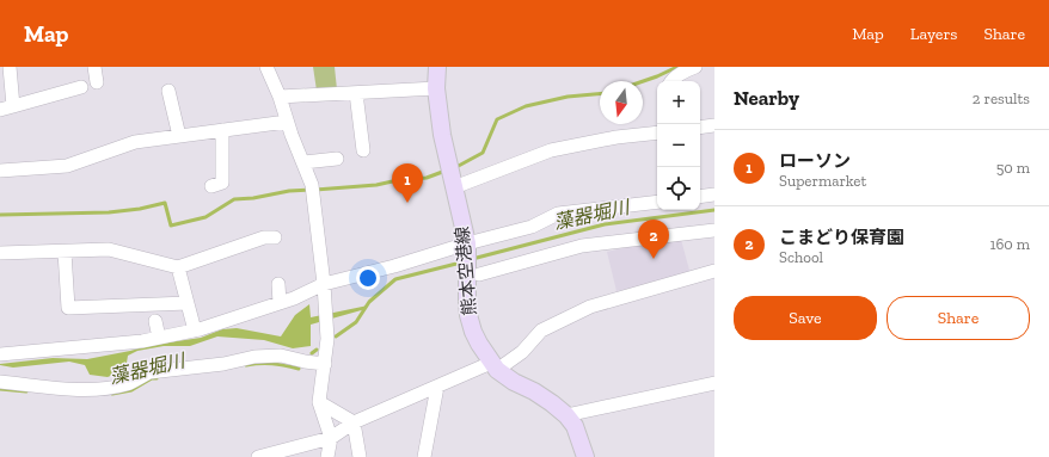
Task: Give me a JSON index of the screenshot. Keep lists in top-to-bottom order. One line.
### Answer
{"streets":{"main road":["熊本空港線"]},"water":["藻器堀川"],"north":"bottom","page":{"header":"Map","nav":["Map","Layers","Share"],"heading":["Nearby","2 results"],"map_buttons":["+","−"],"list":[{"mark":"1","name":"ローソン","note":"Supermarket","value":"50 m"},{"mark":"2","name":"こまどり保育園","note":"School","value":"160 m"}],"pins":["1","2"],"buttons":["Save","Share"]}}
